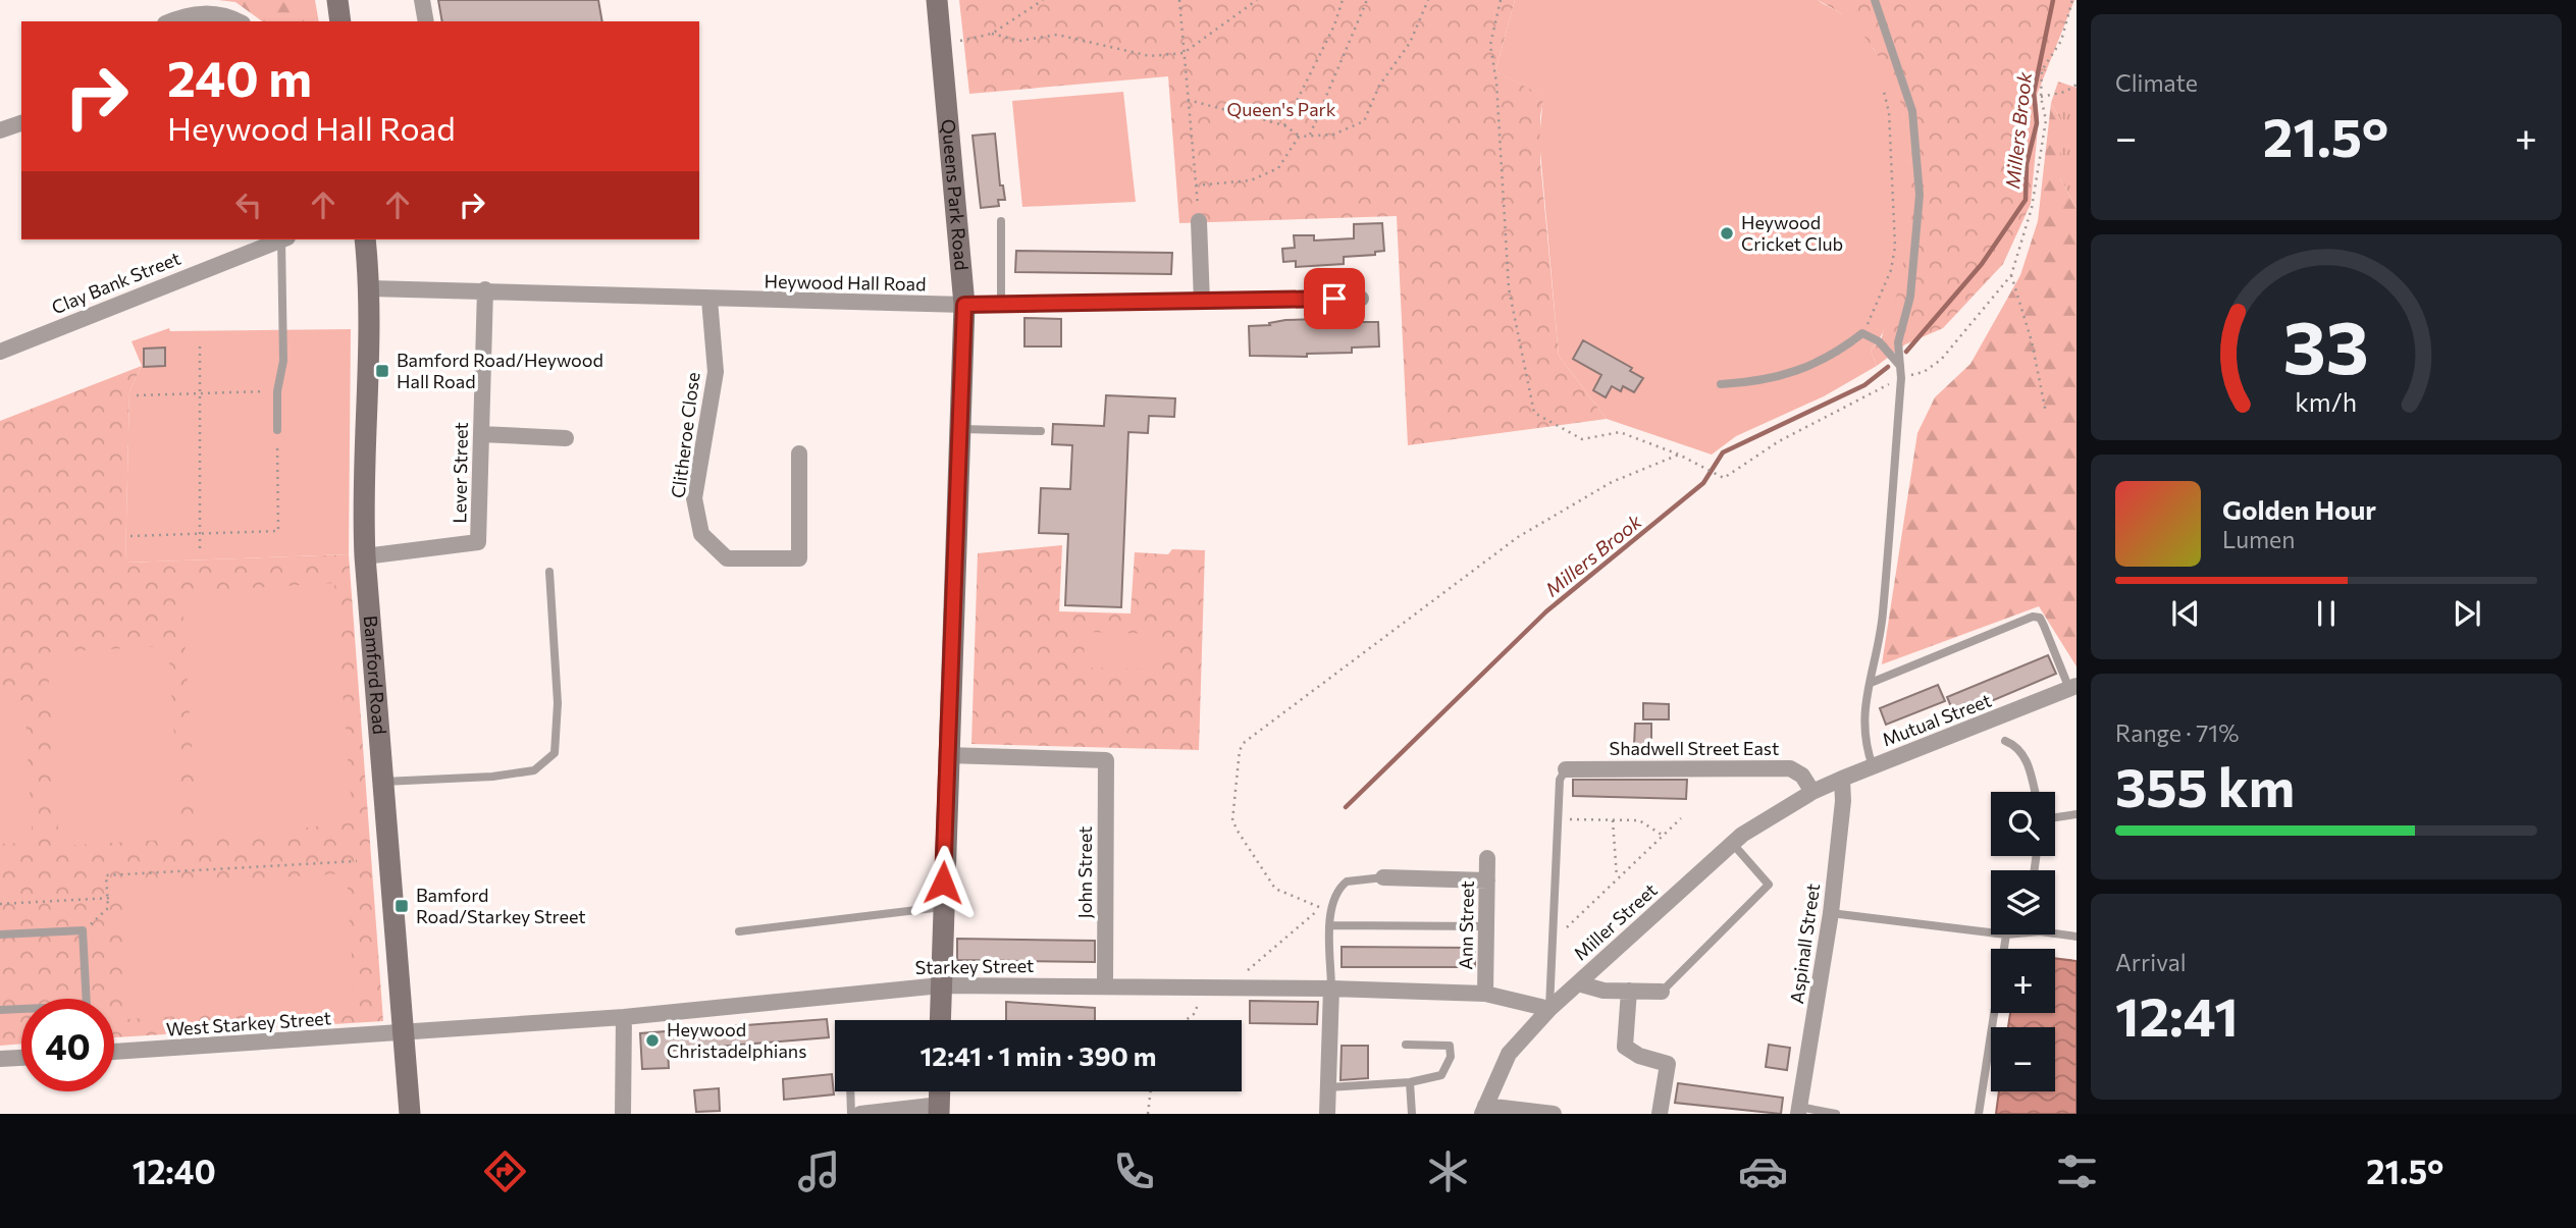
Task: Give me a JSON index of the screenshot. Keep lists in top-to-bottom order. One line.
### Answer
{"streets":{"street":["Queens Park Road","Clay Bank Street","Heywood Hall Road","Clitheroe Close","Lever Street","Bamford Road","Mutual Street","Shadwell Street East","John Street","Miller Street","Ann Street","Aspinall Street","Starkey Street","West Starkey Street"]},"crossings":[["Queens Park Road","Heywood Hall Road"],["Queens Park Road","John Street"],["Queens Park Road","Starkey Street"],["Heywood Hall Road","Clitheroe Close"],["Heywood Hall Road","Lever Street"],["Heywood Hall Road","Bamford Road"],["Lever Street","Bamford Road"],["Bamford Road","Starkey Street"],["Bamford Road","West Starkey Street"],["Mutual Street","Shadwell Street East"],["Mutual Street","Miller Street"],["Mutual Street","Aspinall Street"],["Shadwell Street East","Miller Street"],["John Street","Starkey Street"],["Miller Street","Starkey Street"],["Ann Street","Starkey Street"],["Starkey Street","West Starkey Street"]],"water":["Millers Brook"],"parks":["Queen's Park"],"places":{"other":["Heywood Cricket Club","Heywood Christadelphians"],"transit":["Bamford Road/Heywood Hall Road","Bamford Road/Starkey Street"]},"page":{"tile":["Climate",["Range · 71%","355 km"],["Arrival","12:41"]],"turn":["240 m","Heywood Hall Road"],"heat":["−","21.5°","+"],"song":["Golden Hour","Lumen"],"map_buttons":["+","−"],"limit":"40","trip":"12:41 · 1 min · 390 m","tabs":["12:40","21.5°"],"gauge":["33","km/h"]}}
